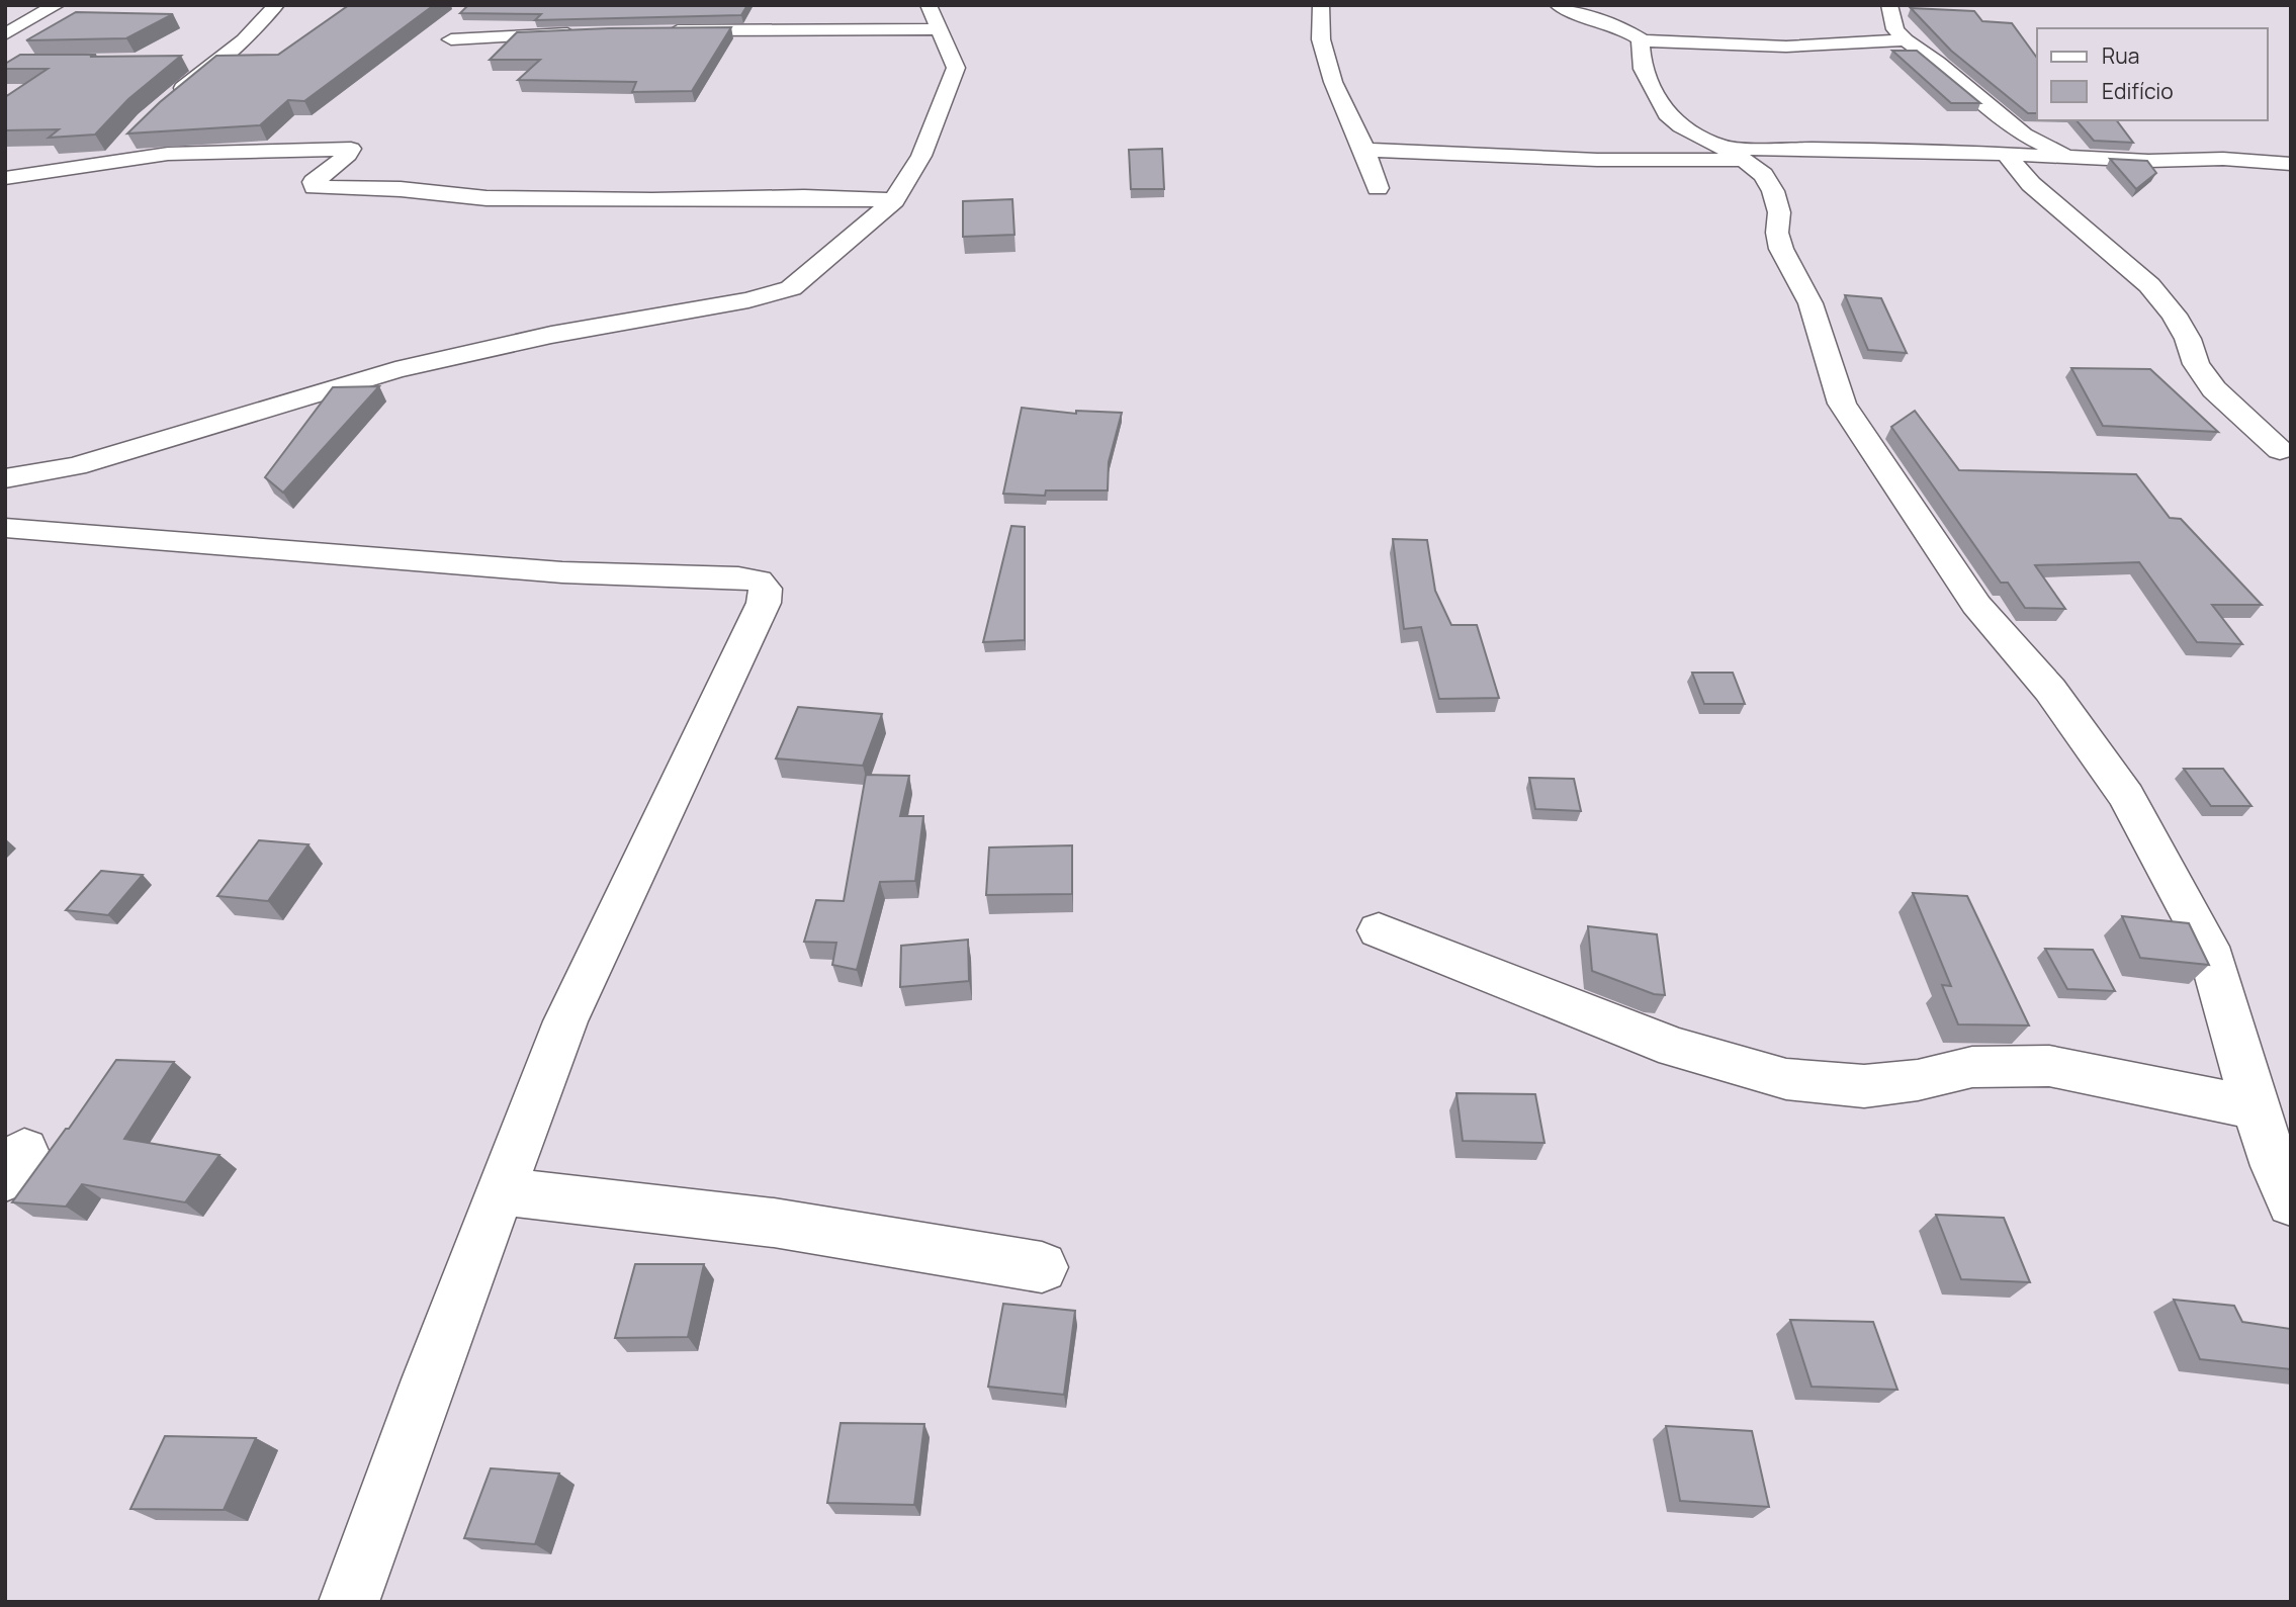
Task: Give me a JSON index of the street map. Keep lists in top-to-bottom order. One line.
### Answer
{"legend":["Rua","Edifício"]}
